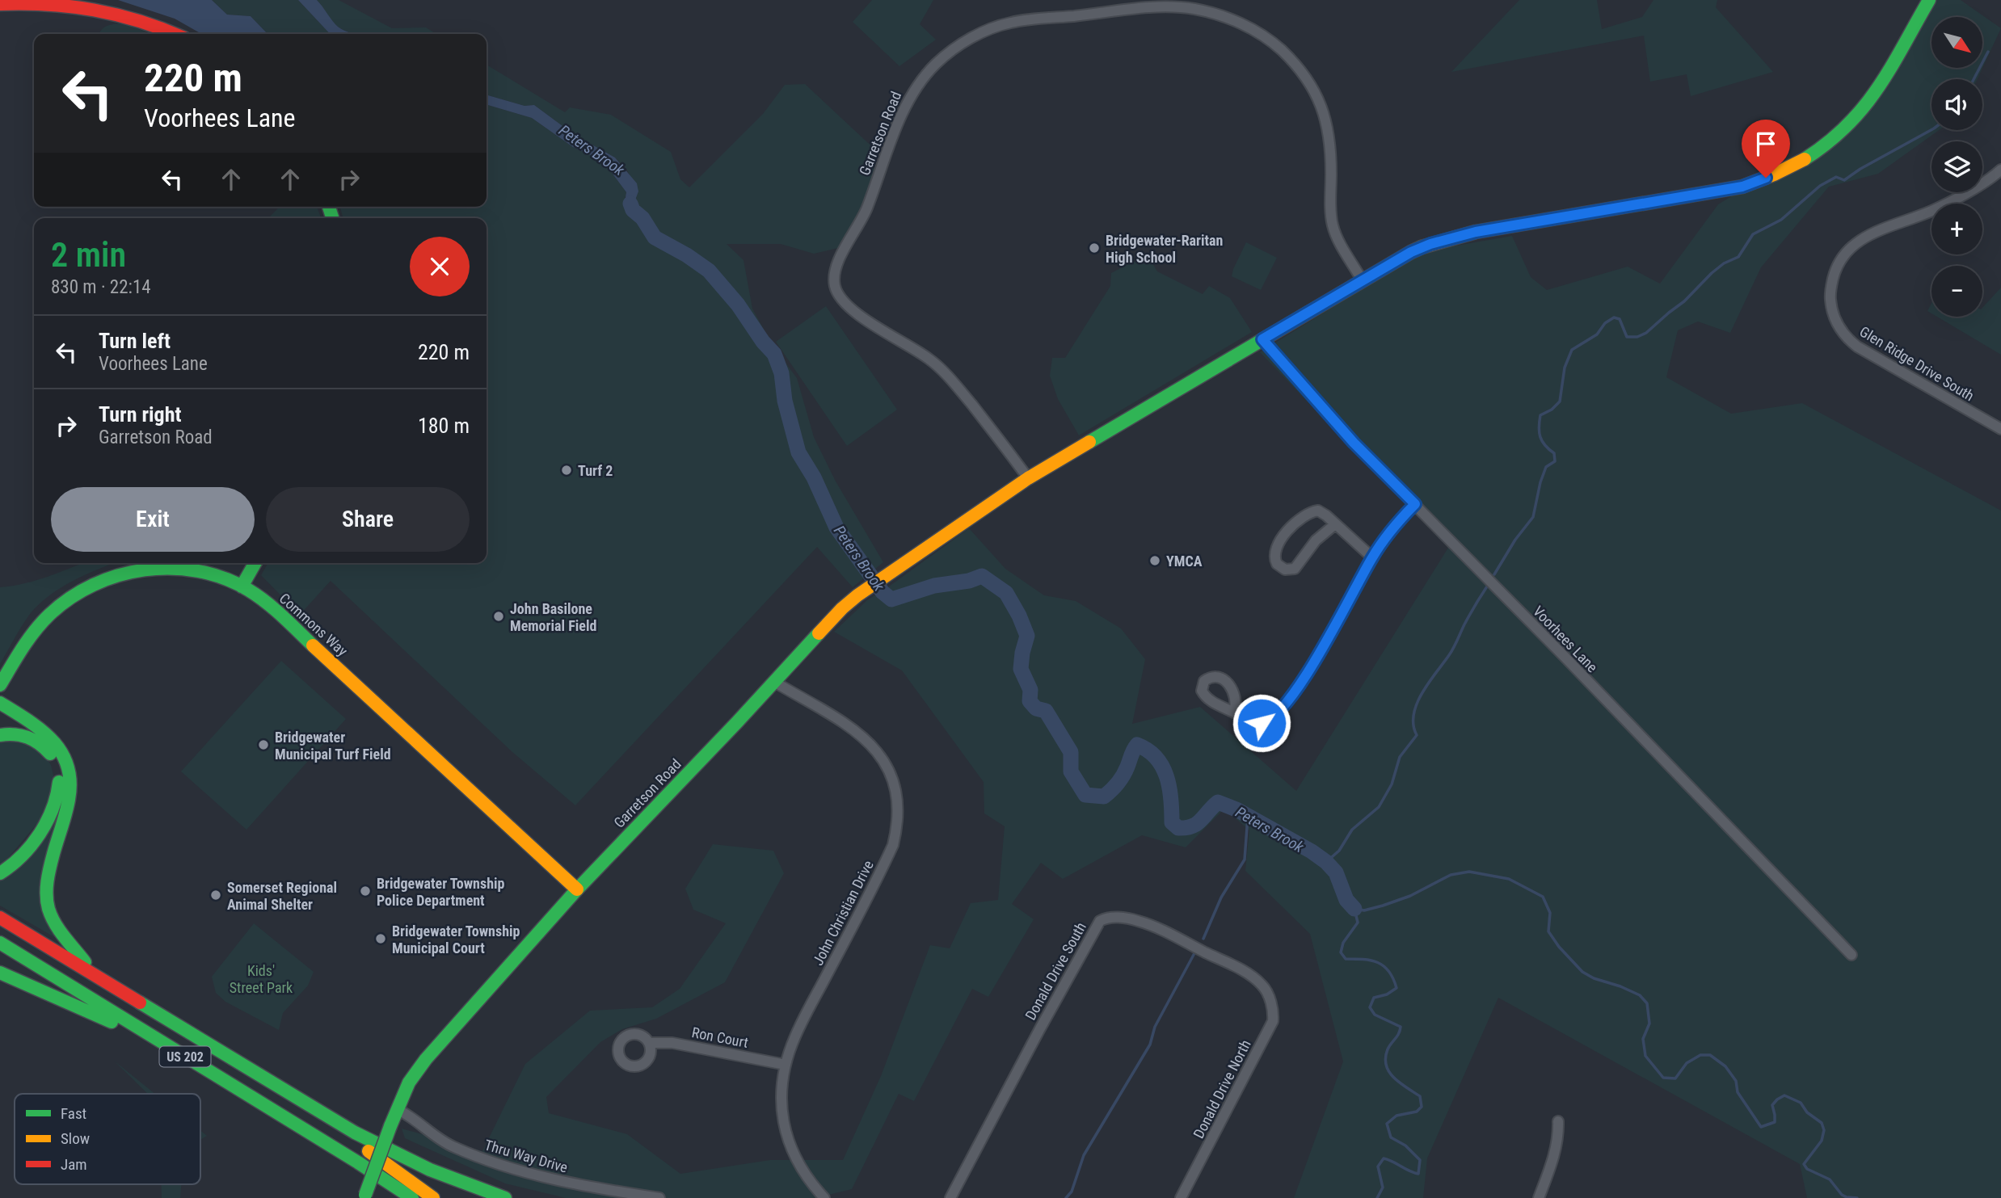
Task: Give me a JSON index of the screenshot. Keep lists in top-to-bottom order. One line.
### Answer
{"streets":{"main road":["Garretson Road","Commons Way","US 202"],"street":["Glen Ridge Drive South","Voorhees Lane","John Christian Drive","Donald Drive South","Ron Court","Donald Drive North","Thru Way Drive"]},"crossings":[["Garretson Road","Commons Way"],["Garretson Road","Voorhees Lane"],["Garretson Road","John Christian Drive"],["Garretson Road","Thru Way Drive"],["John Christian Drive","Ron Court"],["Donald Drive South","Donald Drive North"]],"water":["Peters Brook"],"parks":["Kids' Street Park"],"places":["Bridgewater-Raritan High School","Turf 2","YMCA","John Basilone Memorial Field","Bridgewater Municipal Turf Field","Bridgewater Township Police Department","Somerset Regional Animal Shelter","Bridgewater Township Municipal Court"],"legend":["Fast","Slow","Jam"],"north":"bottom right","page":{"map_buttons":["+","−"],"turn":["220 m","Voorhees Lane"],"heading":["2 min","830 m · 22:14"],"list":[{"name":"Turn left","note":"Voorhees Lane","value":"220 m"},{"name":"Turn right","note":"Garretson Road","value":"180 m"}],"buttons":["Exit","Share"]}}
